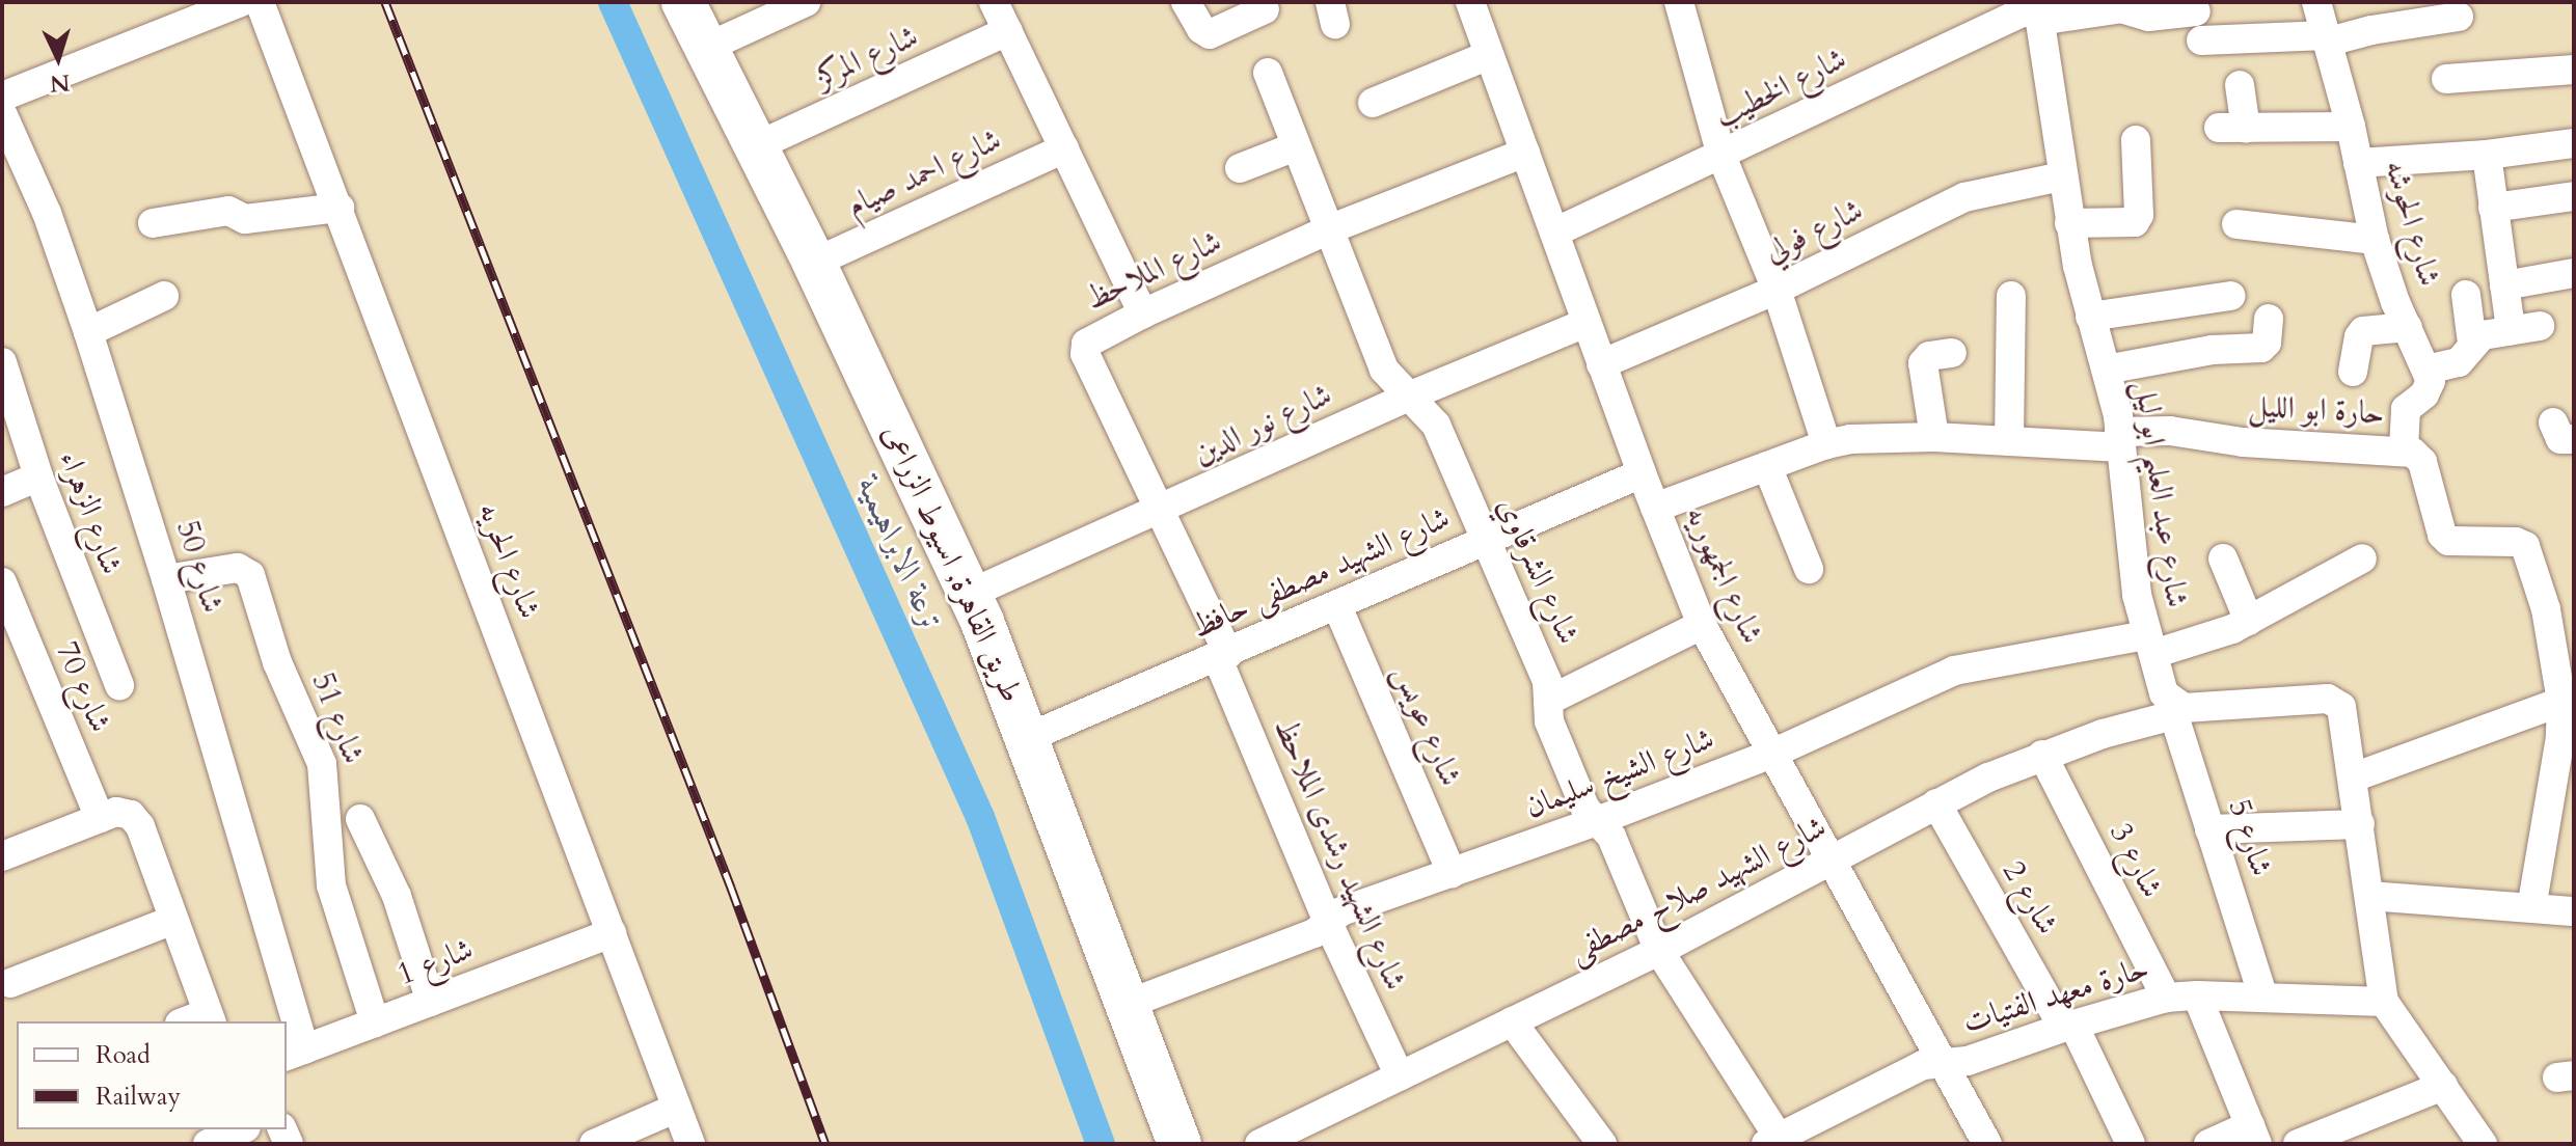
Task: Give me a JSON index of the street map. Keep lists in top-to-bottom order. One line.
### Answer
{"streets":{"highway":["طريق القاهرة, اسيوط الزراعى"],"street":["شارع المركز","شارع الخطيب","شارع احمد صيام","شارع الحوشه","شارع فولي","شارع الملاحظ","حارة ابو الليل","شارع نور الدين","شارع عبد العليم ابو ليل","شارع الزهراء","شارع الحريه","شارع 50","شارع الشرقاوي","شارع الشهيد مصطفى حافظ","شارع الجمهوريه","شارع 70","شارع 51","شارع عويس","شارع الشيخ سليمان","شارع 5","شارع الشهيد رشدى الملاحظ","شارع 3","شارع الشهيد صلاح مصطفى","شارع 2","شارع 1","حارة معهد الفتيات"]},"crossings":[["شارع المركز","طريق القاهرة, اسيوط الزراعى"],["شارع الخطيب","شارع عبد العليم ابو ليل"],["شارع الخطيب","شارع الجمهوريه"],["شارع احمد صيام","طريق القاهرة, اسيوط الزراعى"],["شارع فولي","شارع عبد العليم ابو ليل"],["شارع فولي","شارع الجمهوريه"],["شارع الملاحظ","شارع نور الدين"],["شارع الملاحظ","شارع الشرقاوي"],["شارع الملاحظ","شارع الشهيد مصطفى حافظ"],["شارع الملاحظ","شارع الجمهوريه"],["شارع الملاحظ","شارع الشهيد رشدى الملاحظ"],["حارة ابو الليل","شارع عبد العليم ابو ليل"],["حارة ابو الليل","شارع الجمهوريه"],["شارع نور الدين","طريق القاهرة, اسيوط الزراعى"],["شارع نور الدين","شارع الشرقاوي"],["شارع نور الدين","شارع الجمهوريه"],["شارع عبد العليم ابو ليل","شارع الشيخ سليمان"],["شارع عبد العليم ابو ليل","شارع 5"],["شارع عبد العليم ابو ليل","شارع الشهيد صلاح مصطفى"],["شارع الحريه","شارع 1"],["طريق القاهرة, اسيوط الزراعى","شارع الشهيد مصطفى حافظ"],["طريق القاهرة, اسيوط الزراعى","شارع الشيخ سليمان"],["شارع 50","شارع 51"],["شارع 50","شارع 1"],["شارع الشرقاوي","شارع الشهيد مصطفى حافظ"],["شارع الشرقاوي","شارع الشيخ سليمان"],["شارع الشرقاوي","شارع الشهيد صلاح مصطفى"],["شارع الشرقاوي","حارة معهد الفتيات"],["شارع الشهيد مصطفى حافظ","شارع الجمهوريه"],["شارع الشهيد مصطفى حافظ","شارع عويس"],["شارع الشهيد مصطفى حافظ","شارع الشهيد رشدى الملاحظ"],["شارع الجمهوريه","شارع الشيخ سليمان"],["شارع الجمهوريه","شارع الشهيد صلاح مصطفى"],["شارع الجمهوريه","حارة معهد الفتيات"],["شارع 51","شارع 1"],["شارع عويس","شارع الشيخ سليمان"],["شارع الشيخ سليمان","شارع الشهيد رشدى الملاحظ"],["شارع 5","شارع الشهيد صلاح مصطفى"],["شارع 5","حارة معهد الفتيات"],["شارع الشهيد رشدى الملاحظ","شارع الشهيد صلاح مصطفى"],["شارع 3","شارع الشهيد صلاح مصطفى"],["شارع 3","حارة معهد الفتيات"],["شارع الشهيد صلاح مصطفى","شارع 2"],["شارع 2","حارة معهد الفتيات"]],"water":["ترعة الابراهيمية"],"legend":["Road","Railway"],"north":"bottom"}
